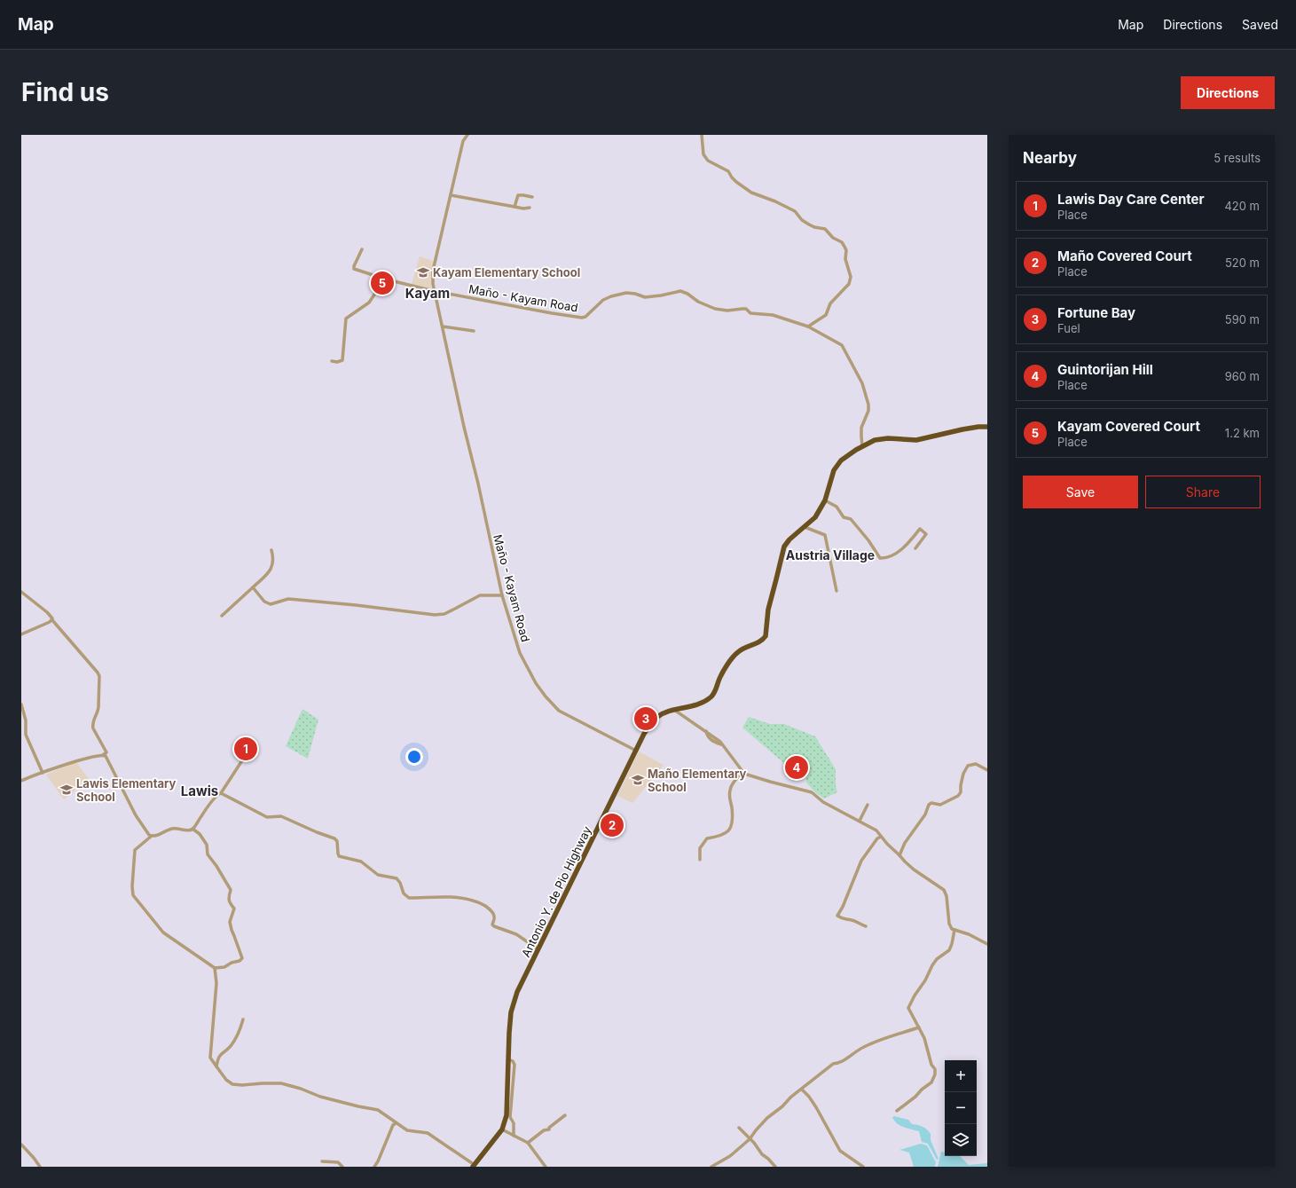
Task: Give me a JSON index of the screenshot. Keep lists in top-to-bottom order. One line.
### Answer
{"streets":{"highway":["Antonio Y. de Pio Highway"],"street":["Maño - Kayam Road"]},"crossings":[["Maño - Kayam Road","Antonio Y. de Pio Highway"]],"districts":["Kayam","Austria Village","Lawis"],"places":{"school or university":["Kayam Elementary School","Maño Elementary School","Lawis Elementary School"]},"page":{"header":"Map","nav":["Map","Directions","Saved"],"buttons":["Directions",["Save","Share"]],"title":"Find us","heading":["Nearby","5 results"],"list":[{"mark":"1","name":"Lawis Day Care Center","note":"Place","value":"420 m"},{"mark":"2","name":"Maño Covered Court","note":"Place","value":"520 m"},{"mark":"3","name":"Fortune Bay","note":"Fuel","value":"590 m"},{"mark":"4","name":"Guintorijan Hill","note":"Place","value":"960 m"},{"mark":"5","name":"Kayam Covered Court","note":"Place","value":"1.2 km"}],"pins":["5","3","1","4","2"],"map_buttons":["+","−"]}}
